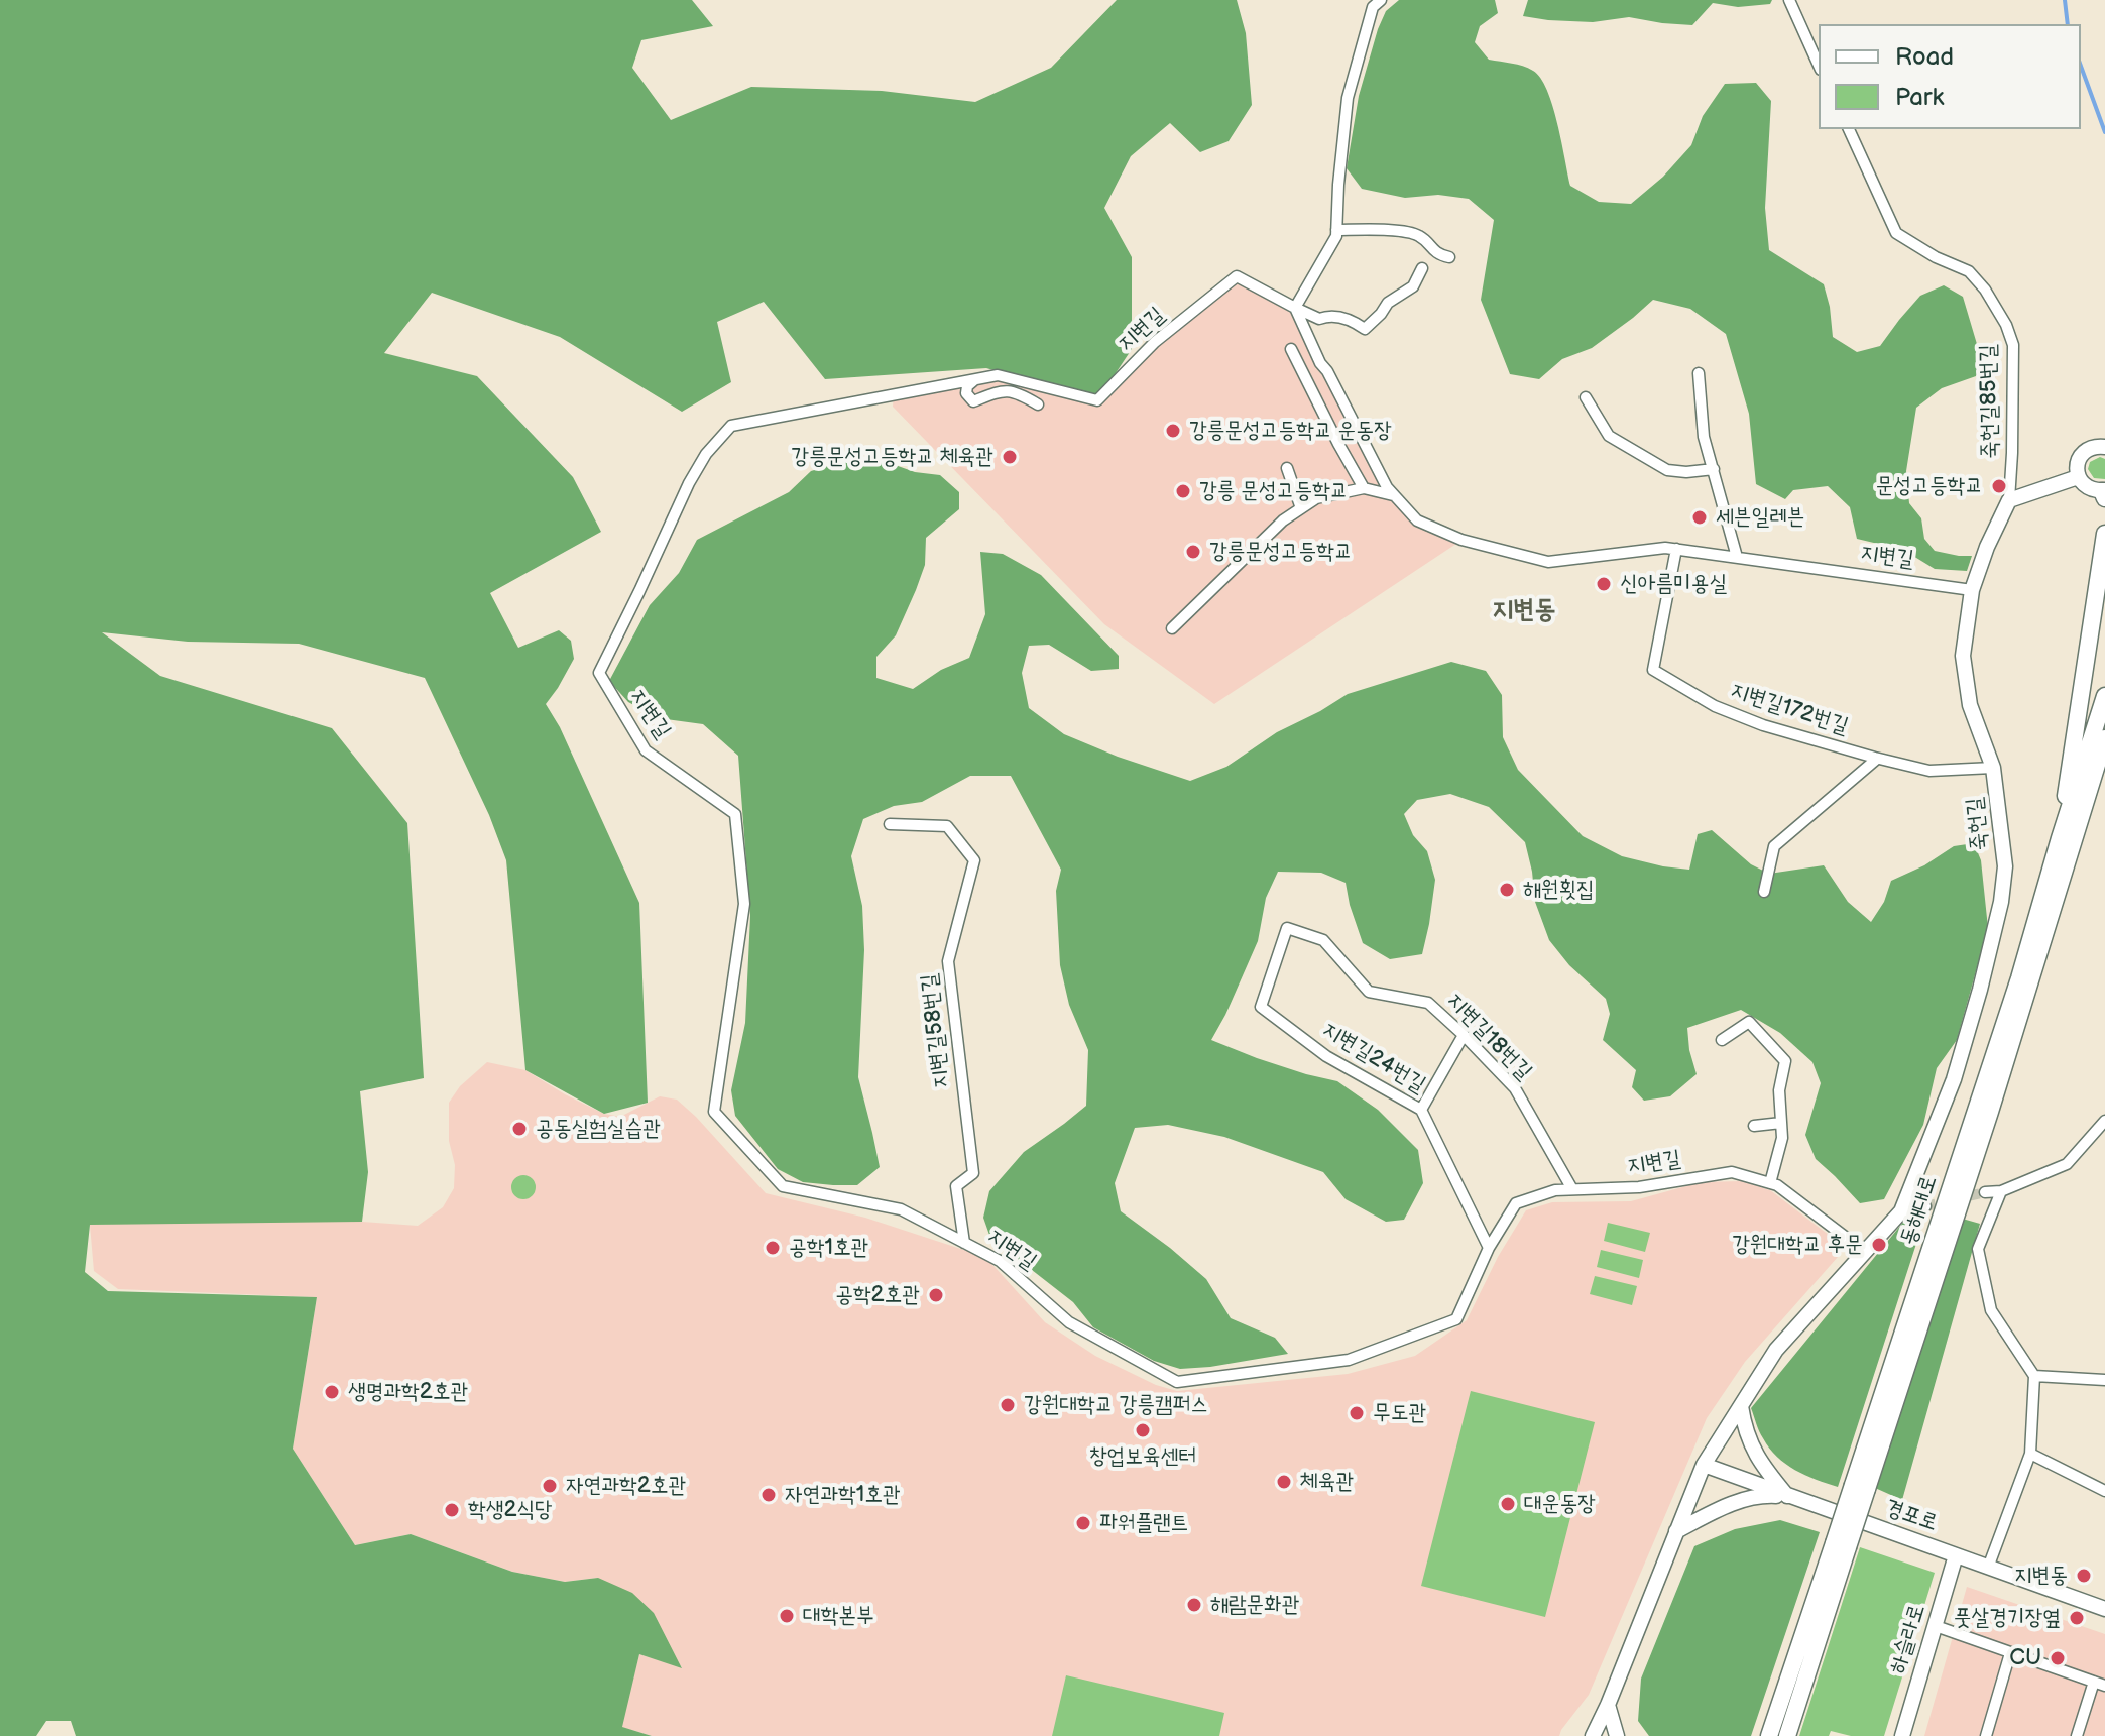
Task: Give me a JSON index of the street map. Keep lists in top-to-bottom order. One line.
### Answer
{"streets":{"main road":["동해대로"],"street":["지변길","죽헌길85번길","지변길172번길","죽헌길","지변길58번길","지변길18번길","지변길24번길","경포로","하슬라로"]},"crossings":[["지변길","지변길172번길"],["지변길","죽헌길"],["지변길","지변길58번길"],["지변길","지변길18번길"],["지변길","지변길24번길"],["죽헌길85번길","죽헌길"],["지변길172번길","죽헌길"],["지변길18번길","지변길24번길"],["경포로","하슬라로"]],"districts":["지변동"],"places":["강릉문성고등학교 운동장","강릉문성고등학교 체육관","문성고등학교","강릉 문성고등학교","세븐일레븐","강릉문성고등학교","신아름미용실","해원횟집","공동실험실습관","강원대학교 후문","공학1호관","공학2호관","생명과학2호관","강원대학교 강릉캠퍼스","무도관","창업보육센터","체육관","자연과학2호관","자연과학1호관","대운동장","학생2식당","파워플랜트","지변동","해람문화관","대학본부","풋살경기장옆","CU"],"legend":["Road","Park"]}
